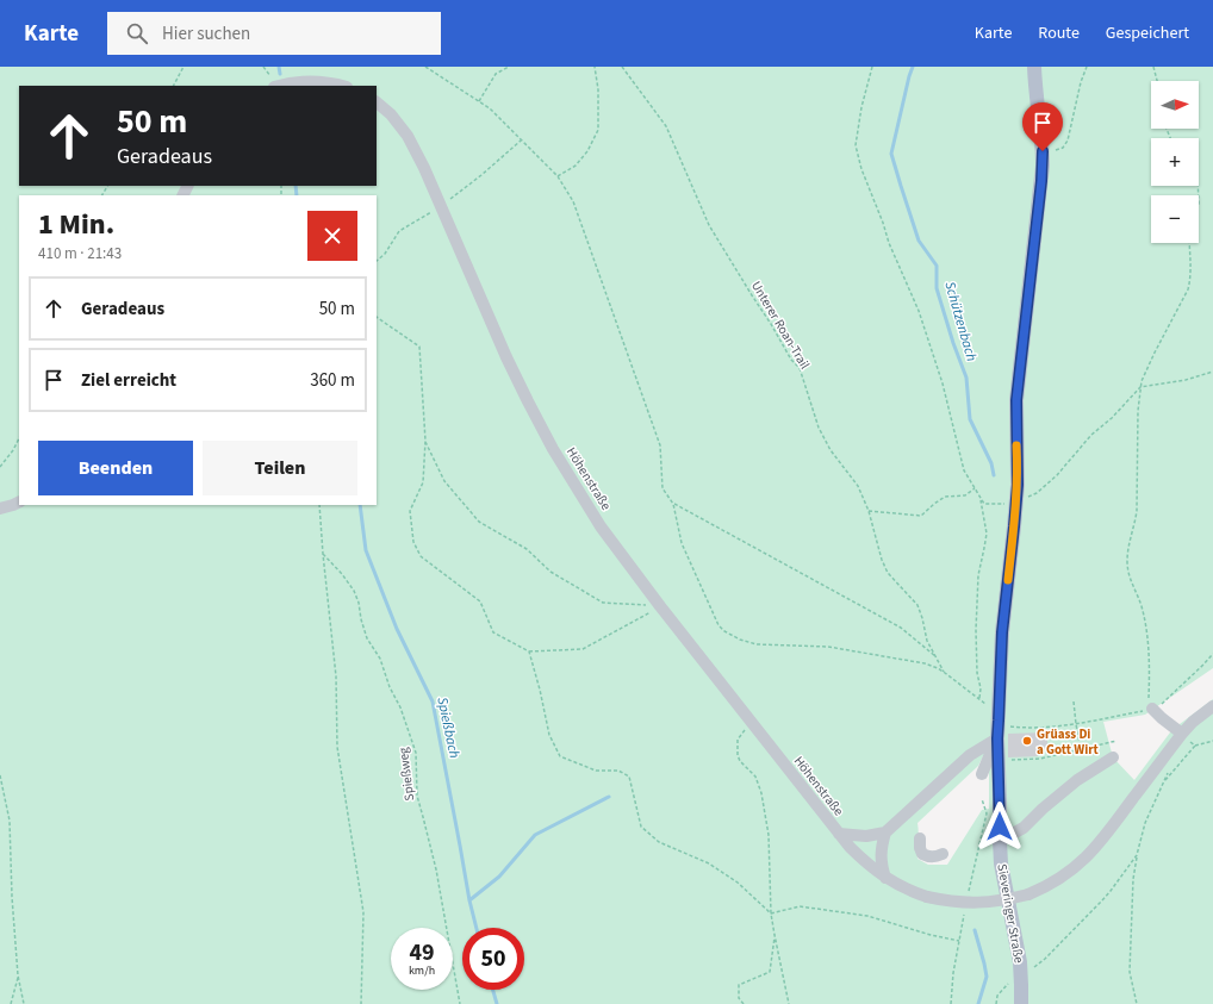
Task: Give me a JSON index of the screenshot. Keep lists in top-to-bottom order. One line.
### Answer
{"streets":{"main road":["Sieveringer Straße"],"street":["Höhenstraße"],"path":["Unterer Roan-Trail","Spießweg"]},"water":["Schützenbach","Spießbach"],"places":["Grüass Di a Gott Wirt"],"north":"right","page":{"header":"Karte","search":"Hier suchen","nav":["Karte","Route","Gespeichert"],"map_buttons":["+","−"],"turn":["50 m","Geradeaus"],"heading":["1 Min.","410 m · 21:43"],"list":[{"name":"Geradeaus","value":"50 m"},{"name":"Ziel erreicht","value":"360 m"}],"buttons":["Beenden","Teilen"],"speed":"49 km/h","limit":"50"}}
